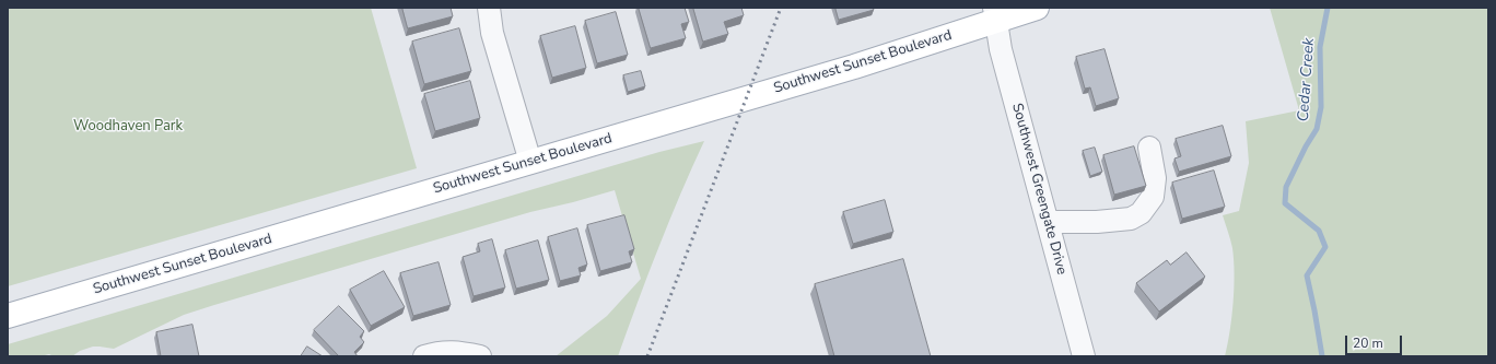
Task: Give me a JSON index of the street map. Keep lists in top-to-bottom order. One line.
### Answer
{"streets":{"main road":["Southwest Sunset Boulevard"],"street":["Southwest Greengate Drive"]},"crossings":[["Southwest Sunset Boulevard","Southwest Greengate Drive"]],"water":["Cedar Creek"],"parks":["Woodhaven Park"],"scale_bar":"20 m"}
